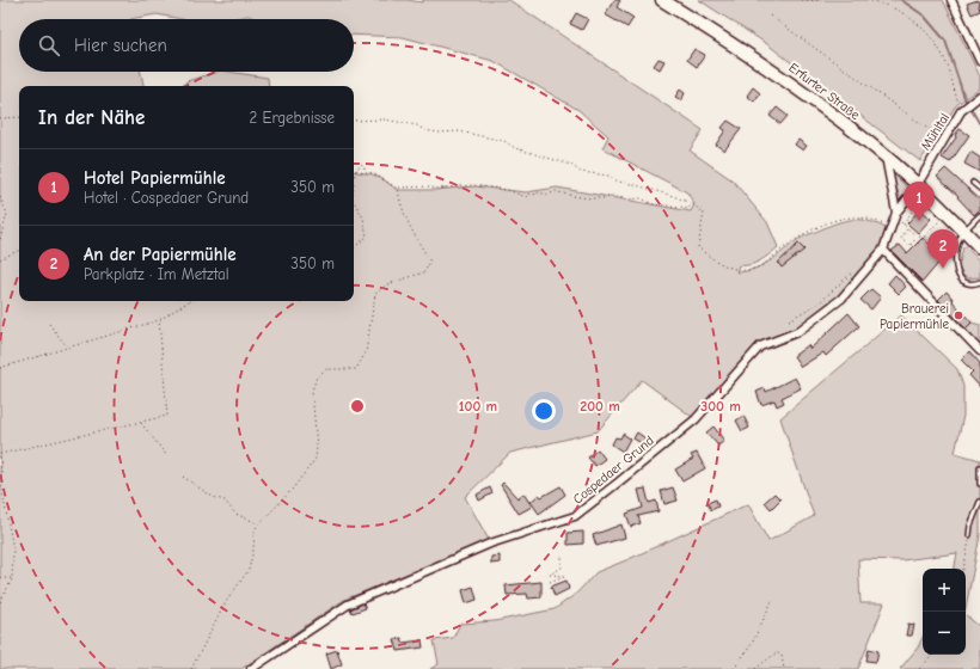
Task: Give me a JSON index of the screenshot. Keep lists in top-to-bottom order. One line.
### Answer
{"streets":{"main road":["Erfurter Straße"],"street":["Mühltal","Cospedaer Grund"]},"crossings":[["Erfurter Straße","Mühltal"],["Erfurter Straße","Cospedaer Grund"],["Mühltal","Cospedaer Grund"]],"places":["Brauerei Papiermühle"],"page":{"search":"Hier suchen","heading":["In der Nähe","2 Ergebnisse"],"list":[{"mark":"1","name":"Hotel Papiermühle","note":"Hotel · Cospedaer Grund","value":"350 m"},{"mark":"2","name":"An der Papiermühle","note":"Parkplatz · Im Metztal","value":"350 m"}],"pins":["1","2"],"map_buttons":["+","−"]},"rings":["100 m","200 m","300 m"]}
